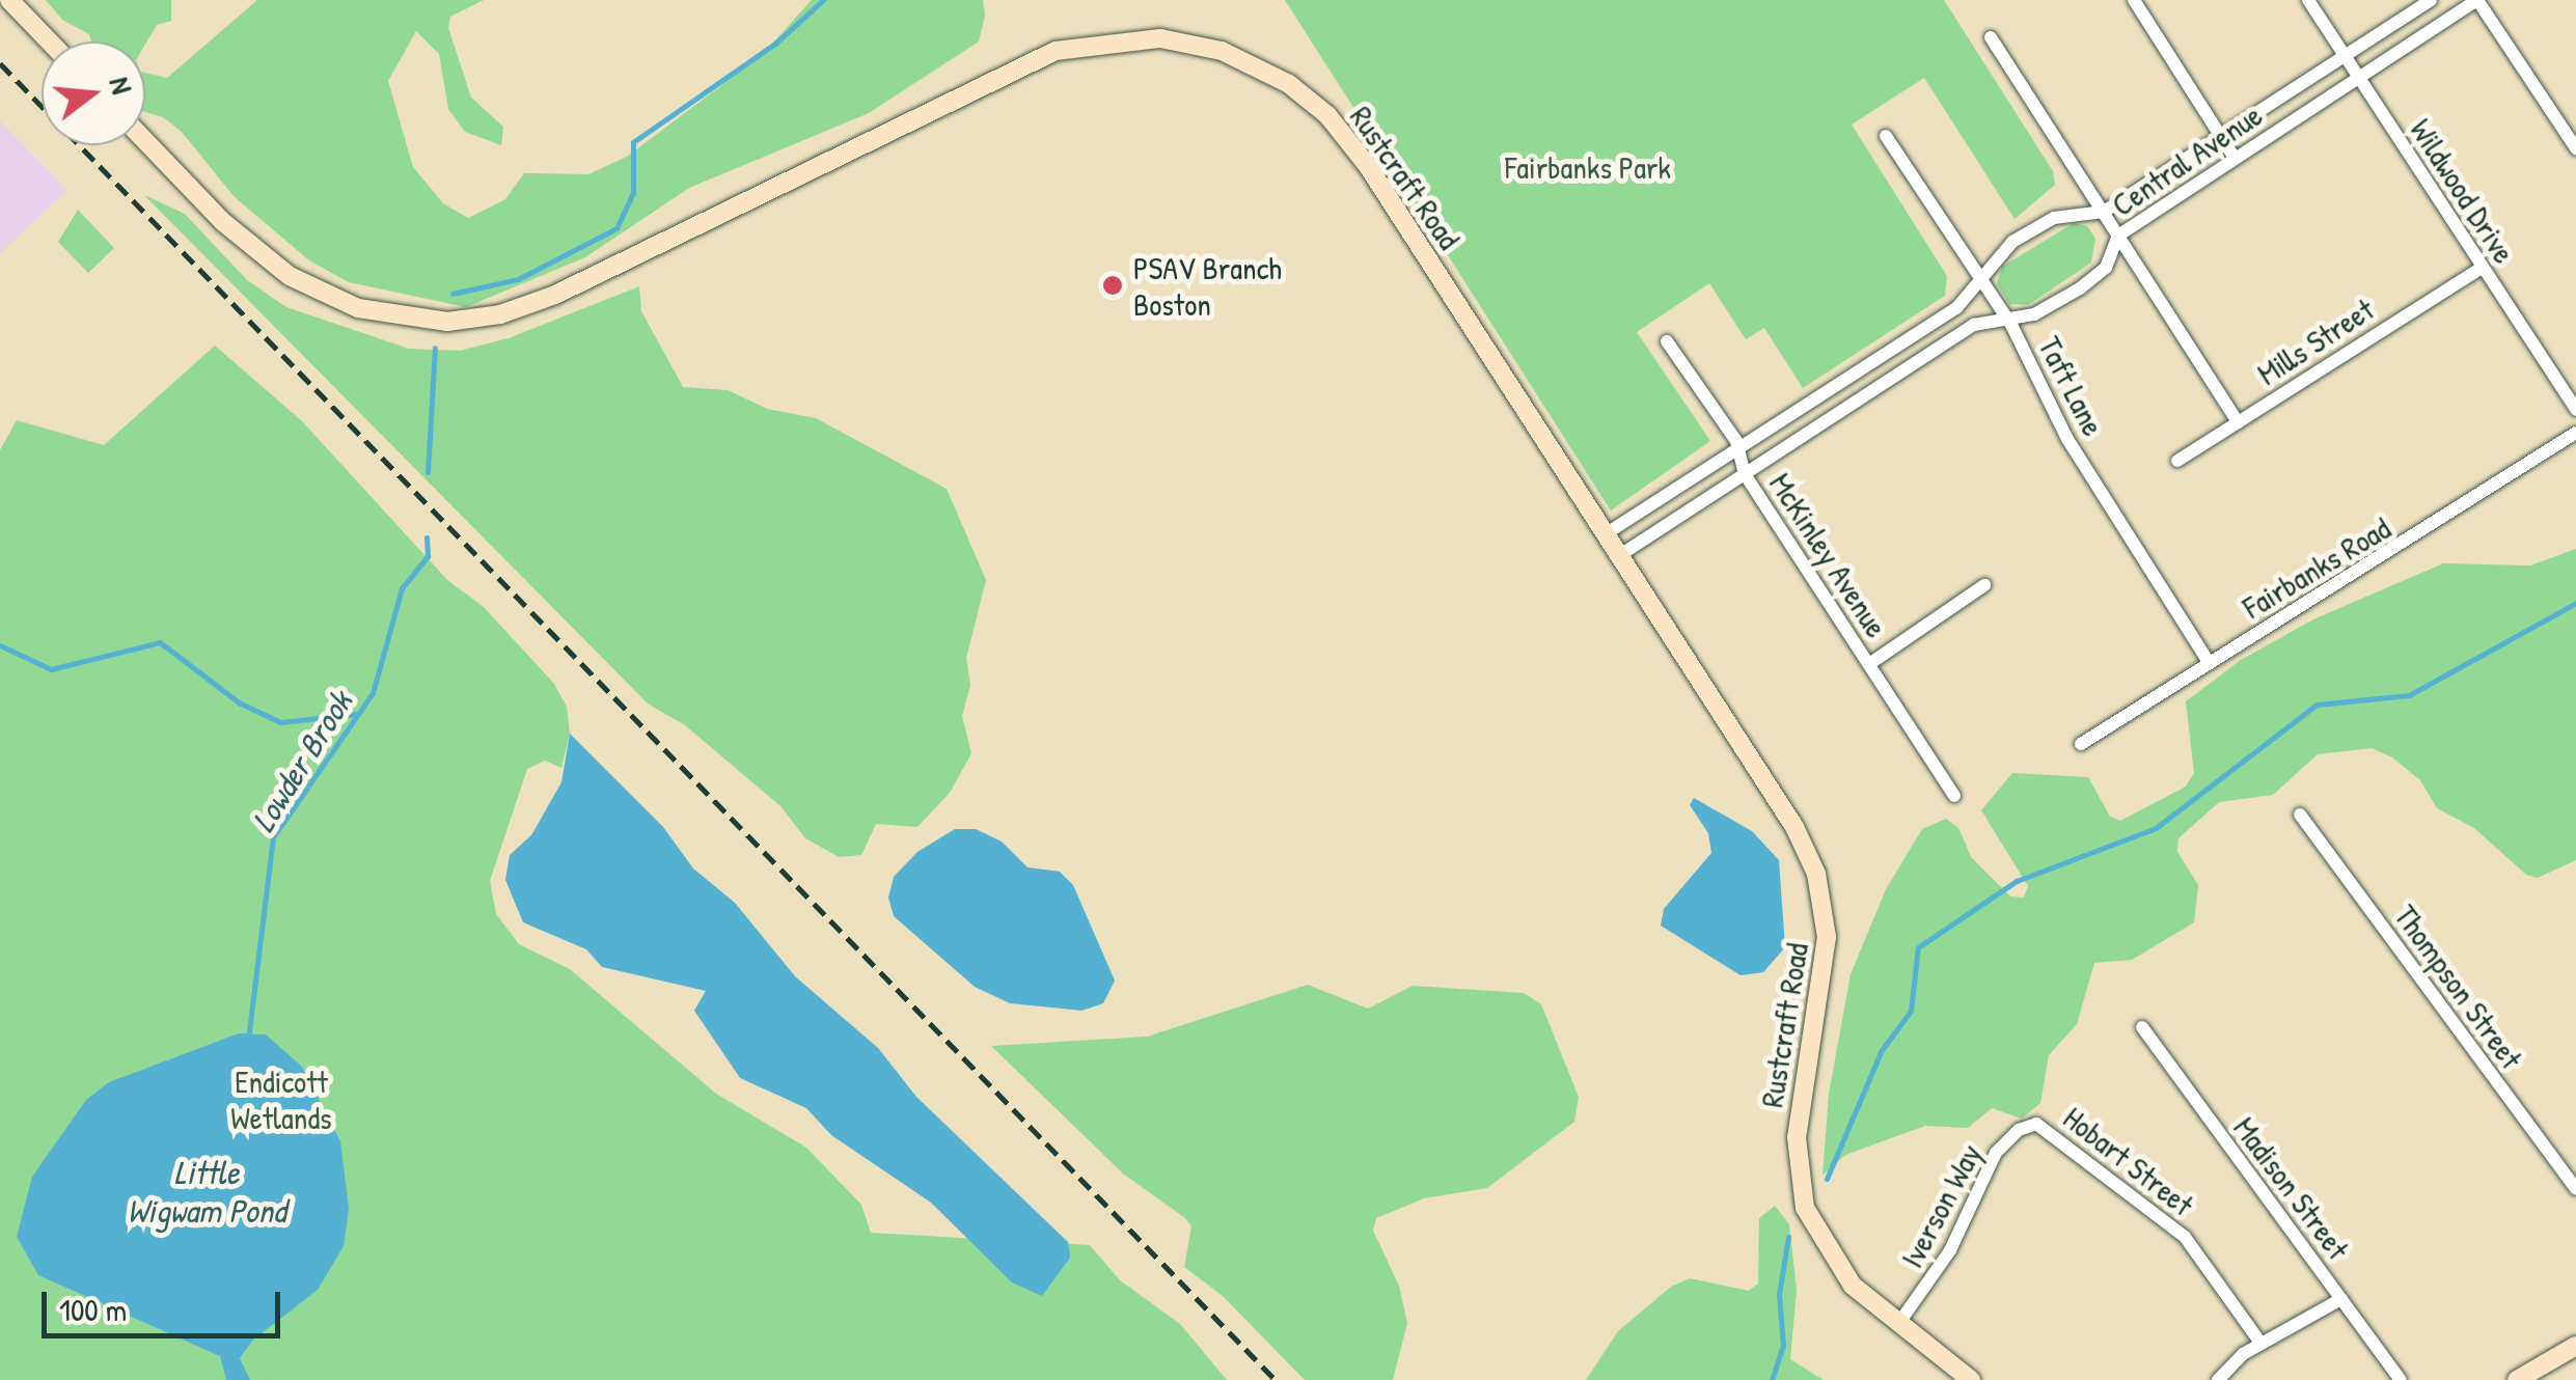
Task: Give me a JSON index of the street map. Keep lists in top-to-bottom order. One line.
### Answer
{"streets":{"main road":["Rustcraft Road"],"street":["Central Avenue","Wildwood Drive","Mills Street","Taft Lane","McKinley Avenue","Fairbanks Road","Thompson Street","Hobart Street","Madison Street","Iverson Way"]},"crossings":[["Central Avenue","Rustcraft Road"],["Central Avenue","Wildwood Drive"],["Central Avenue","Taft Lane"],["Central Avenue","McKinley Avenue"],["Rustcraft Road","Iverson Way"],["Wildwood Drive","Mills Street"],["Taft Lane","Fairbanks Road"],["Hobart Street","Iverson Way"]],"water":["Lowder Brook","Little Wigwam Pond"],"parks":["Fairbanks Park","Endicott Wetlands"],"places":["PSAV Branch Boston"],"scale_bar":"100 m","north":"right"}
